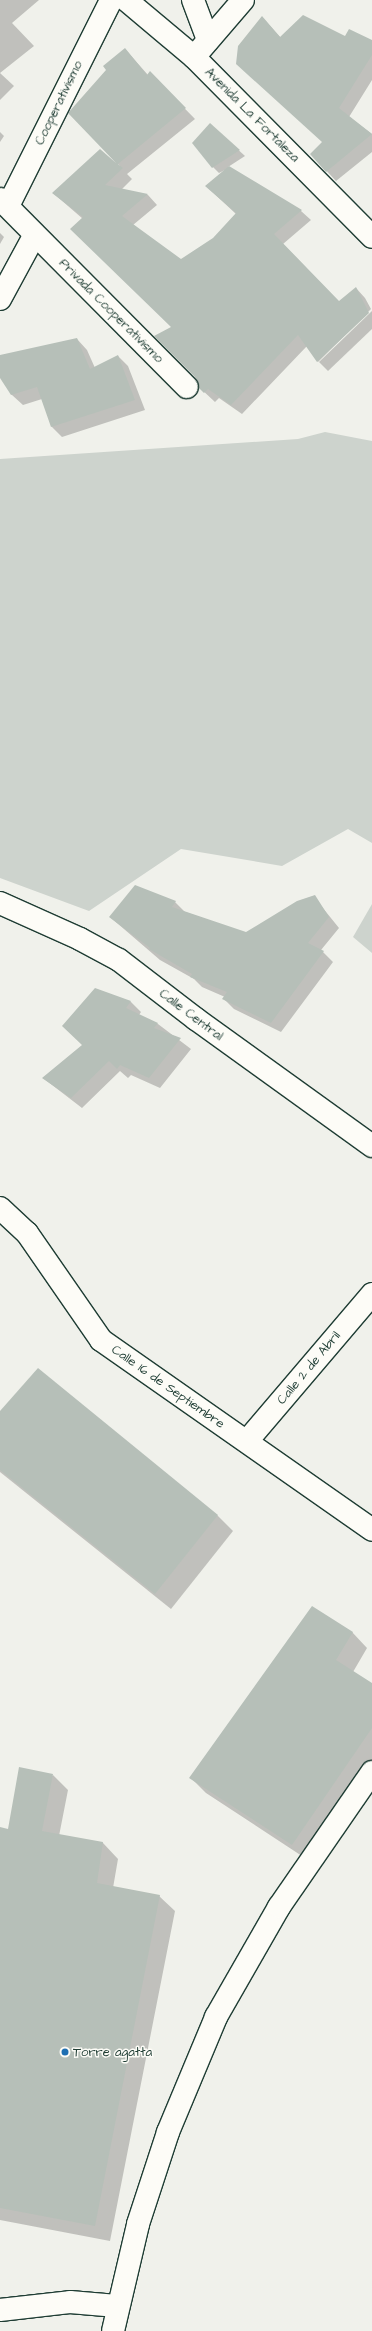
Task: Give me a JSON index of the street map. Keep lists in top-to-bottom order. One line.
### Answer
{"streets":{"street":["Cooperativismo","Avenida La Fortaleza","Privada Cooperativismo","Calle Central","Calle 2 de Abril","Calle 16 de Septiembre"]},"crossings":[["Cooperativismo","Privada Cooperativismo"],["Calle 2 de Abril","Calle 16 de Septiembre"]],"places":["Torre agatta"]}
